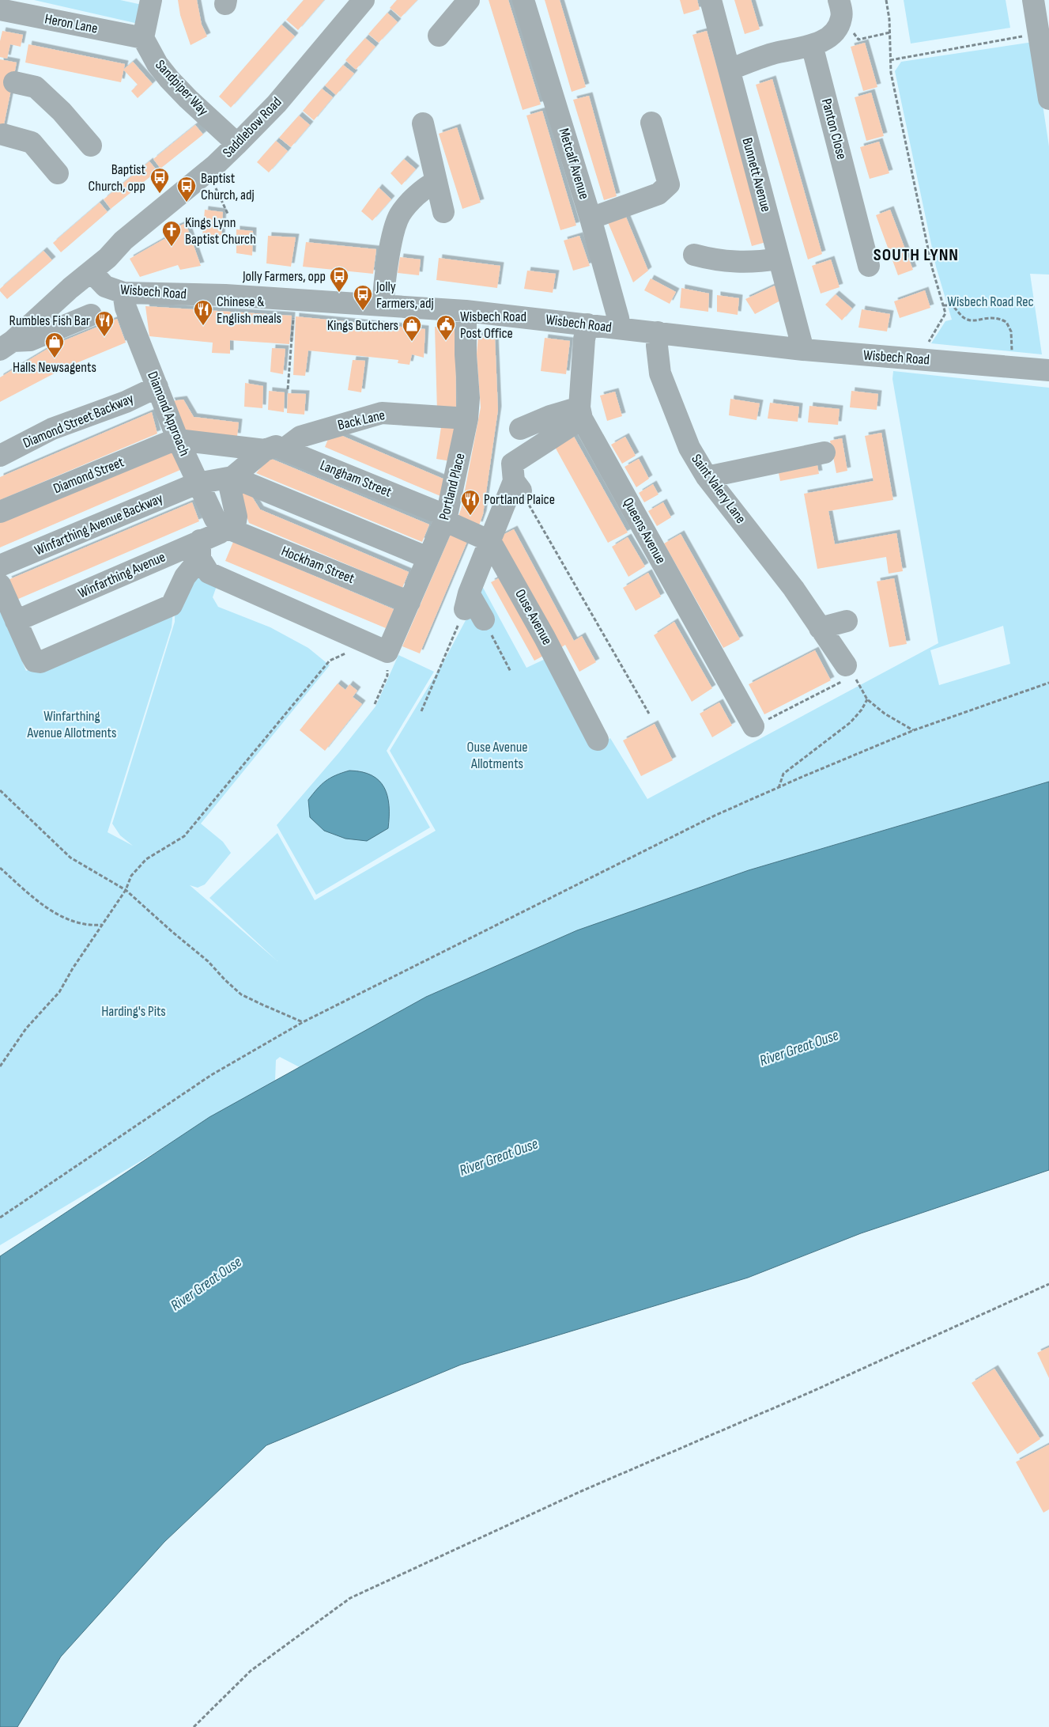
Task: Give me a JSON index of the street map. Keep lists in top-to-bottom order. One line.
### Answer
{"streets":{"street":["Heron Lane","Sandpiper Way","Saddlebow Road","Panton Close","Metcalf Avenue","Bunnett Avenue","Wisbech Road","Diamond Approach","Back Lane","Diamond Street Backway","Diamond Street","Langham Street","Portland Place","Saint Valery Lane","Winfarthing Avenue Backway","Queens Avenue","Hockham Street","Winfarthing Avenue","Ouse Avenue"]},"crossings":[["Heron Lane","Sandpiper Way"],["Sandpiper Way","Saddlebow Road"],["Saddlebow Road","Wisbech Road"],["Metcalf Avenue","Wisbech Road"],["Bunnett Avenue","Wisbech Road"],["Wisbech Road","Diamond Approach"],["Wisbech Road","Portland Place"],["Wisbech Road","Saint Valery Lane"],["Diamond Approach","Diamond Street Backway"],["Diamond Approach","Diamond Street"],["Diamond Approach","Langham Street"],["Diamond Approach","Winfarthing Avenue Backway"],["Diamond Approach","Hockham Street"],["Diamond Approach","Winfarthing Avenue"],["Back Lane","Langham Street"],["Back Lane","Portland Place"],["Back Lane","Winfarthing Avenue Backway"],["Diamond Street","Langham Street"],["Langham Street","Portland Place"],["Portland Place","Hockham Street"],["Hockham Street","Winfarthing Avenue"]],"districts":["SOUTH LYNN"],"water":["River Great Ouse"],"parks":["Wisbech Road Rec","Winfarthing Avenue Allotments","Ouse Avenue Allotments","Harding's Pits"],"places":{"bus stop":["Baptist Church, opp","Baptist Church, adj","Jolly Farmers, opp","Jolly Farmers, adj"],"church":["Kings Lynn Baptist Church"],"restaurant":["Chinese & English meals","Rumbles Fish Bar","Portland Plaice"],"public building":["Wisbech Road Post Office"],"shop":["Kings Butchers","Halls Newsagents"]}}
